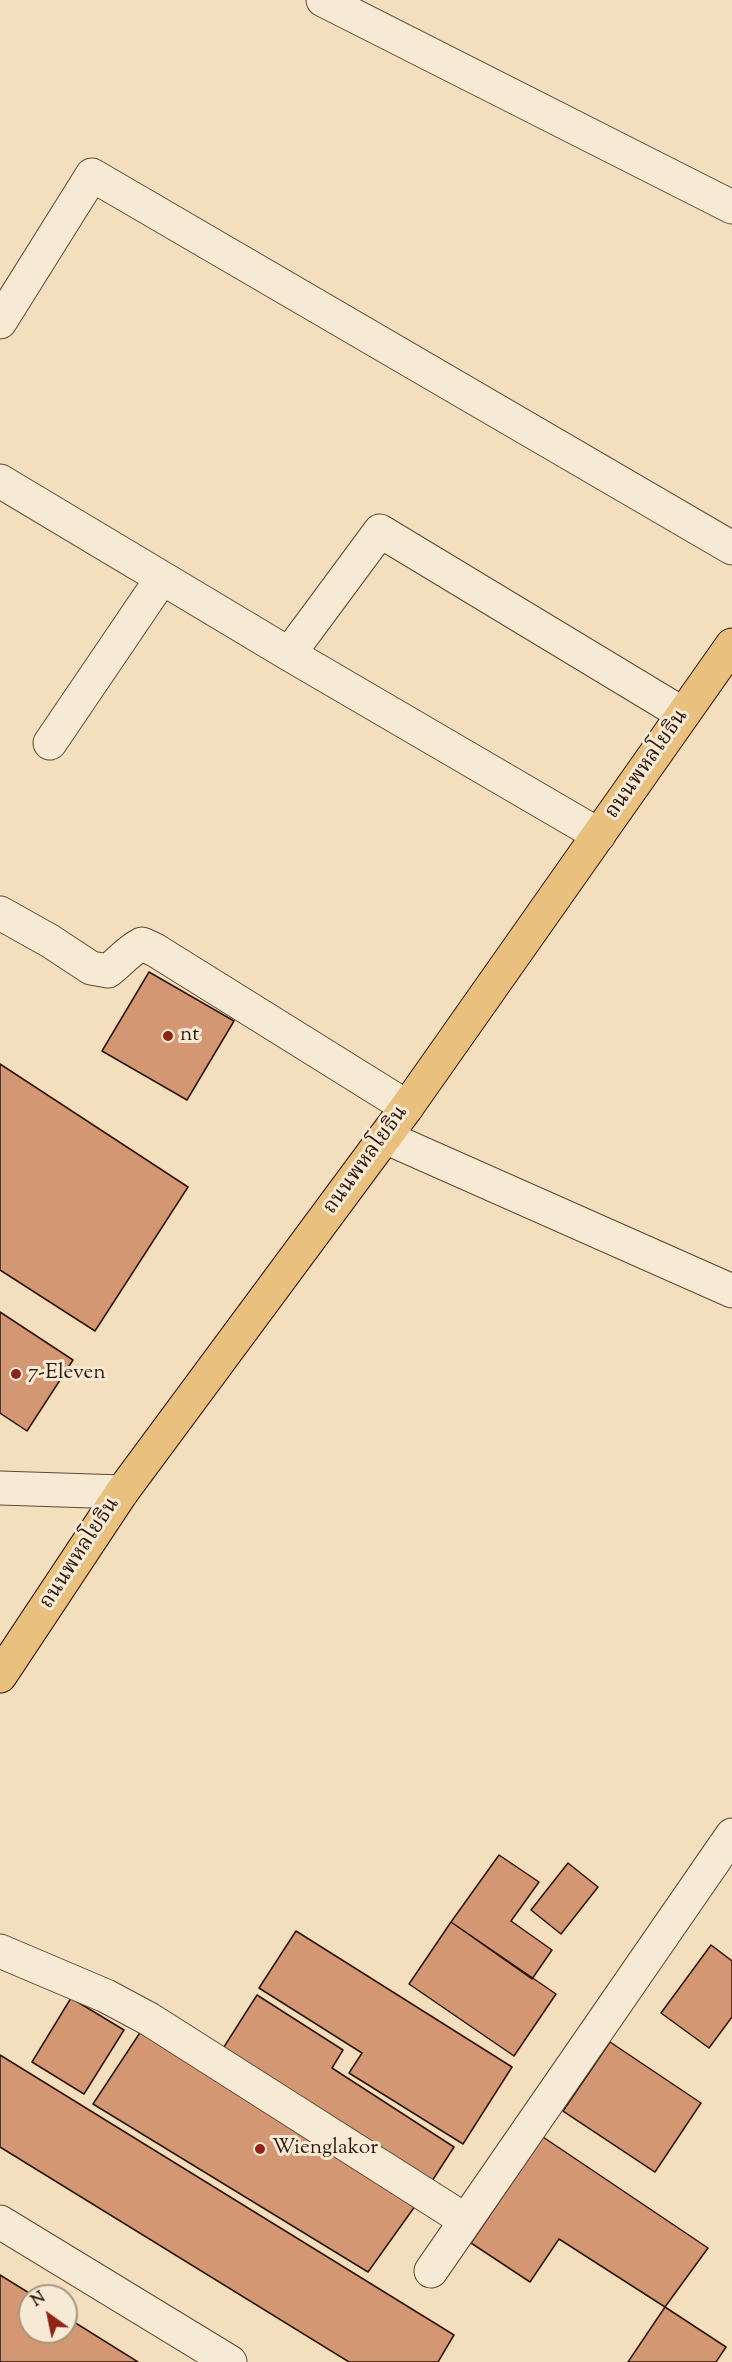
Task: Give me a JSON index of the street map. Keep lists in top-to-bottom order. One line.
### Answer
{"streets":{"main road":["ถนนพหลโยธิน"]},"places":["nt","7-Eleven","Wienglakor"],"north":"top left"}
